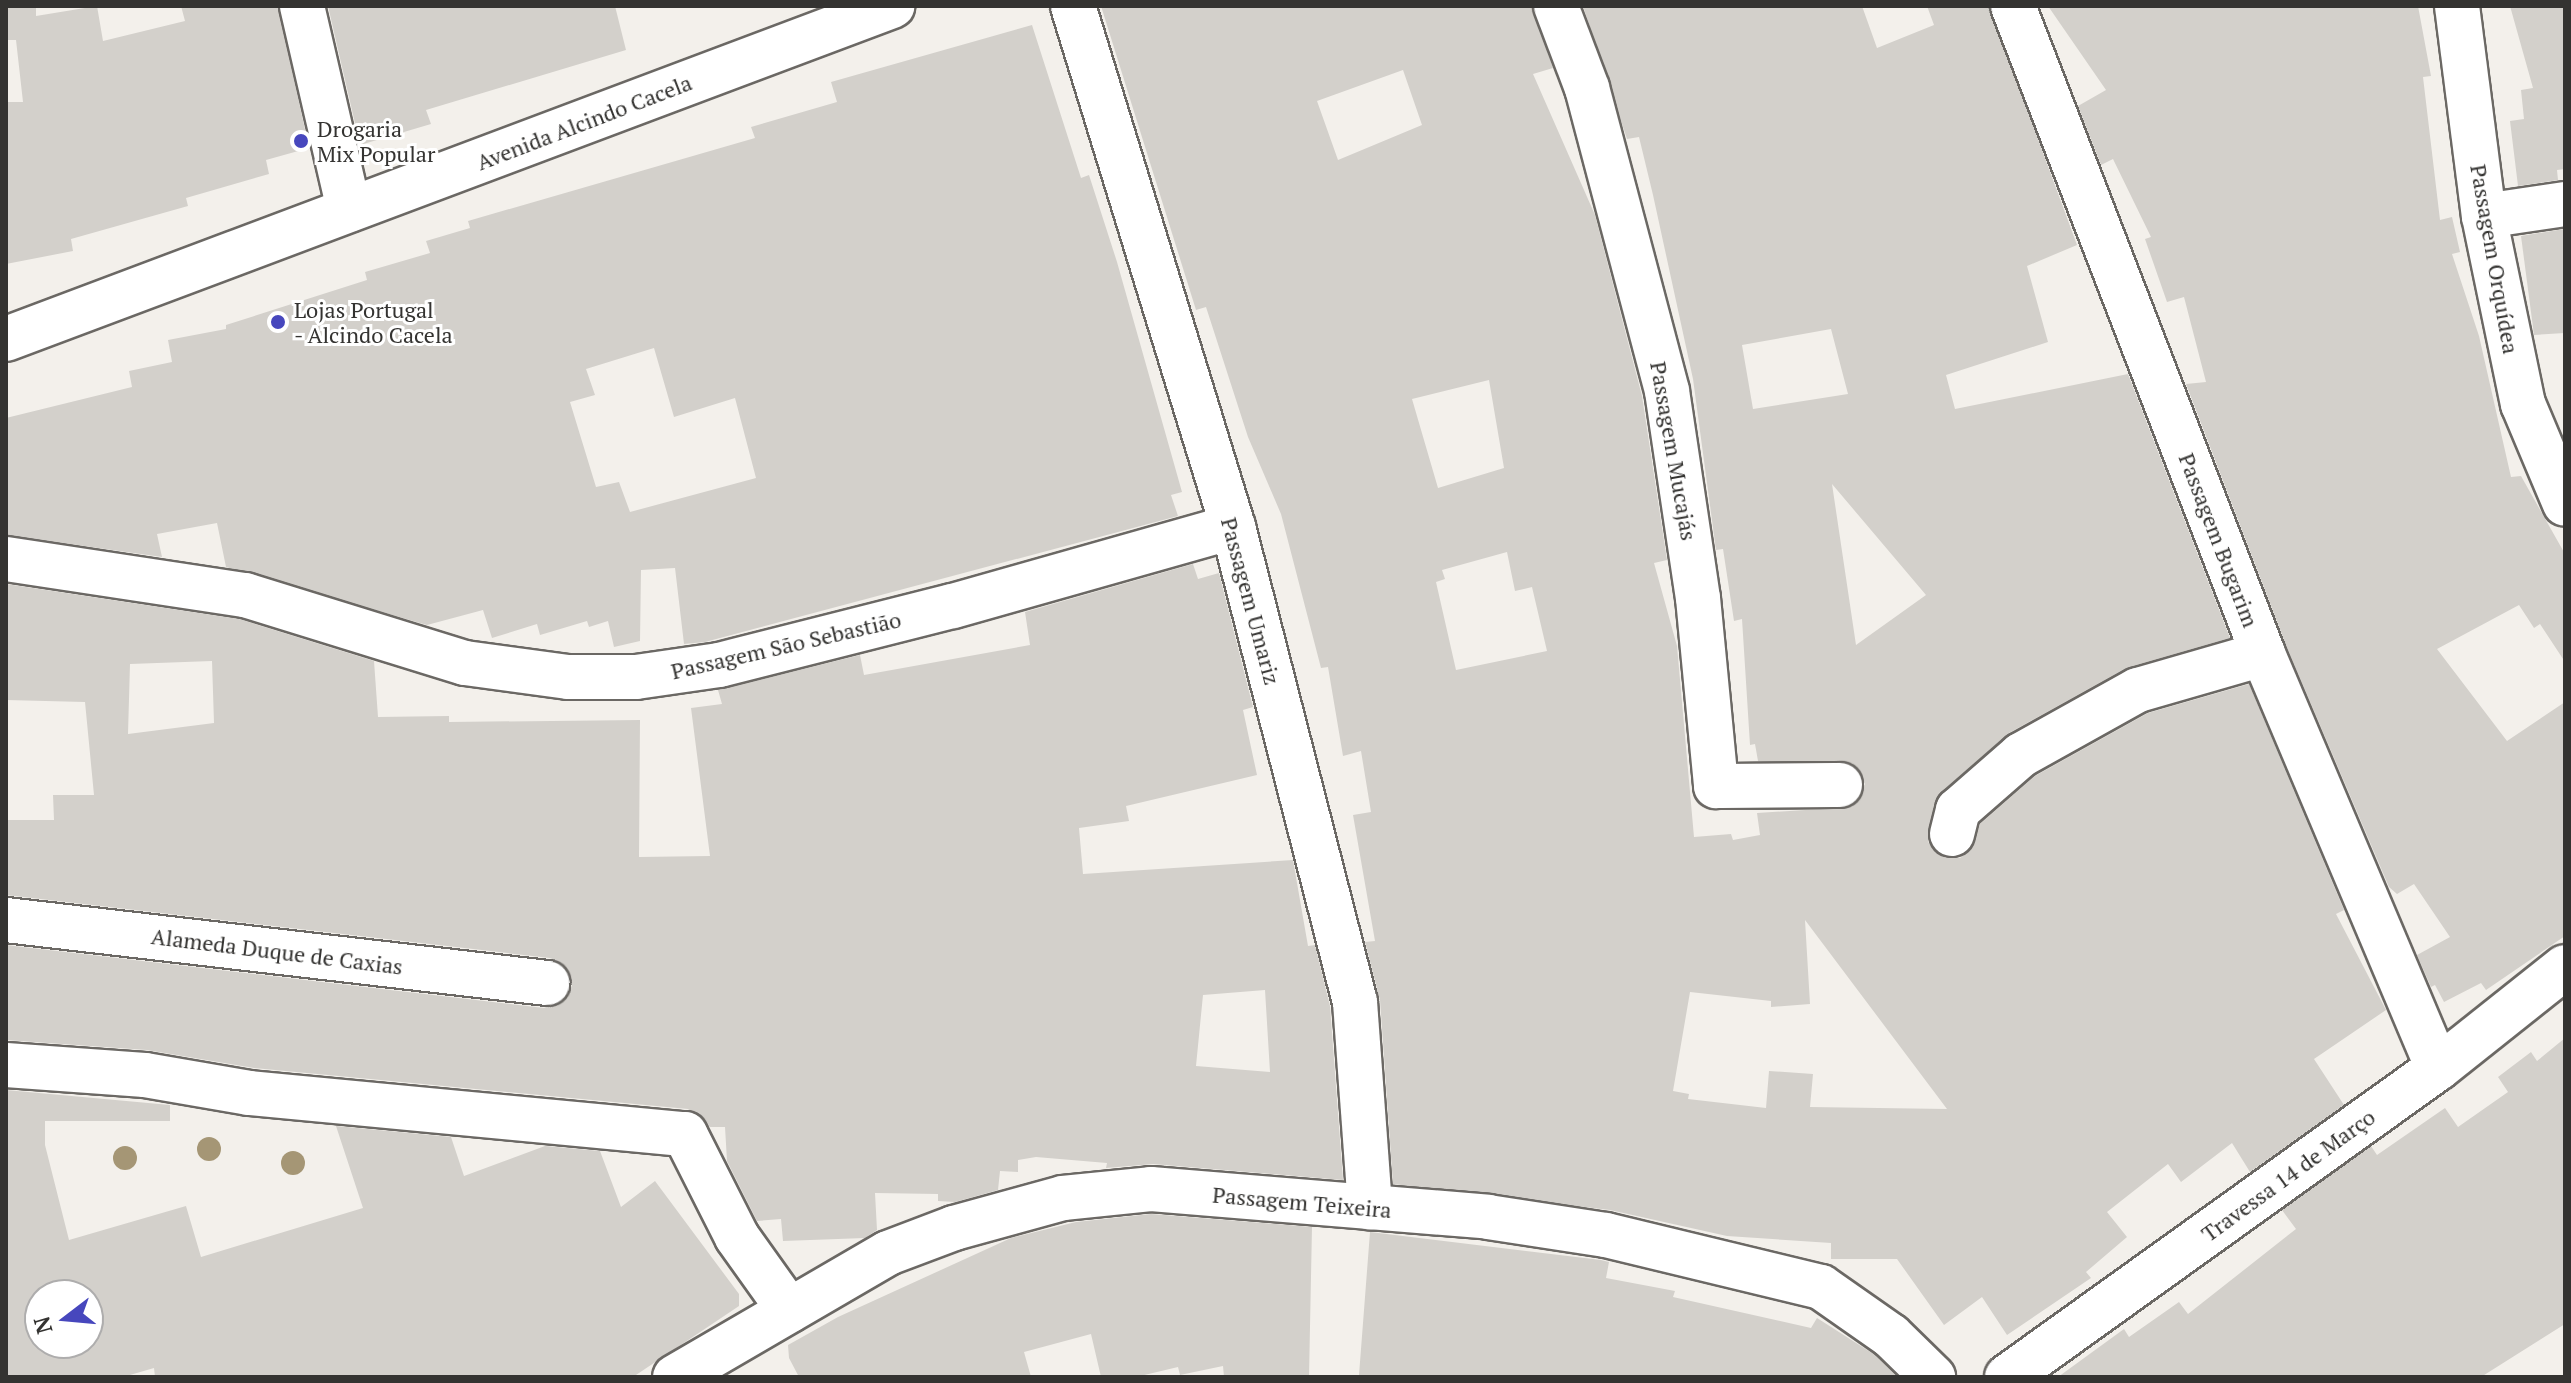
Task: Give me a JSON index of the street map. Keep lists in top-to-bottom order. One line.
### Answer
{"streets":{"street":["Avenida Alcindo Cacela","Passagem Orquídea","Passagem Mucajás","Passagem Bugarim","Passagem Umariz","Passagem São Sebastião","Alameda Duque de Caxias","Travessa 14 de Março","Passagem Teixeira"]},"crossings":[["Passagem Bugarim","Travessa 14 de Março"],["Passagem Umariz","Passagem São Sebastião"],["Passagem Umariz","Passagem Teixeira"]],"places":["Drogaria Mix Popular","Lojas Portugal - Alcindo Cacela"],"north":"left"}
